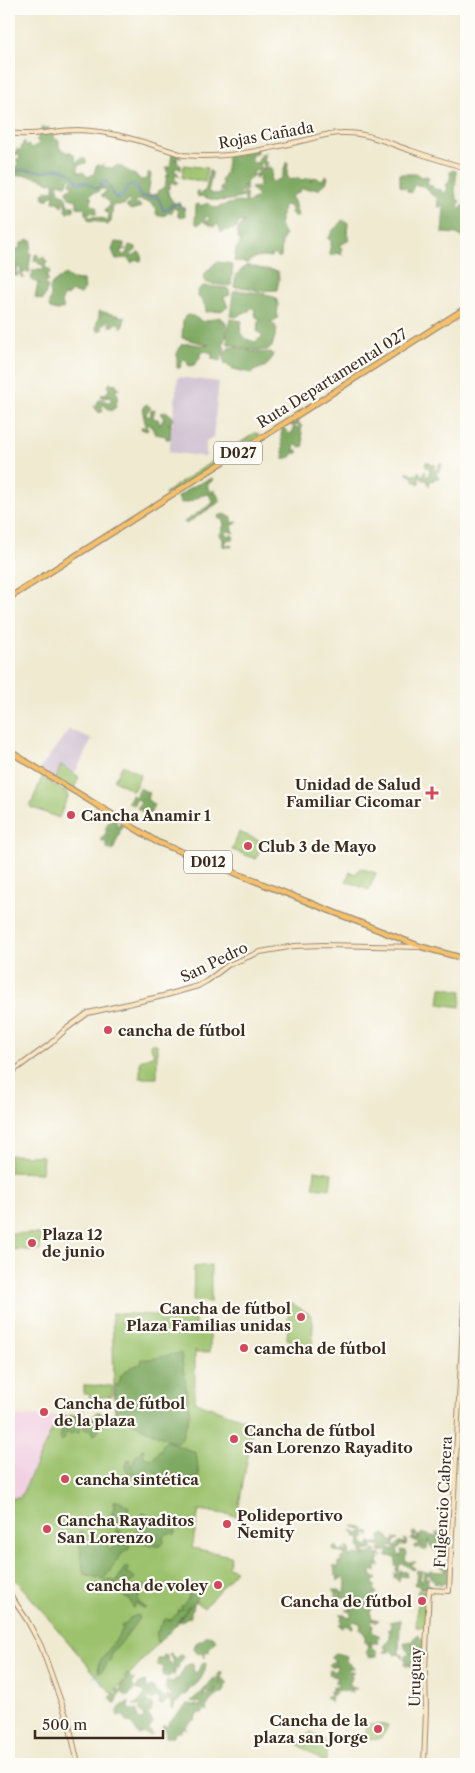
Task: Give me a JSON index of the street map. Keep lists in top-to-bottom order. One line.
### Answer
{"streets":{"main road":["Rojas Cañada","Ruta Departamental 027","D027","D012","San Pedro","Fulgencio Cabrera","Uruguay"]},"crossings":[["D012","San Pedro"],["Fulgencio Cabrera","Uruguay"]],"places":{"health":["Unidad de Salud Familiar Cicomar"],"other":["Cancha Anamir 1","Club 3 de Mayo","cancha de fútbol","Plaza 12 de junio","Cancha de fútbol Plaza Familias unidas","camcha de fútbol","Cancha de fútbol de la plaza","Cancha de fútbol San Lorenzo Rayadito","cancha sintética","Polideportivo Ñemity","Cancha Rayaditos San Lorenzo","cancha de voley","Cancha de fútbol","Cancha de la plaza san Jorge"]},"scale_bar":"500 m"}
